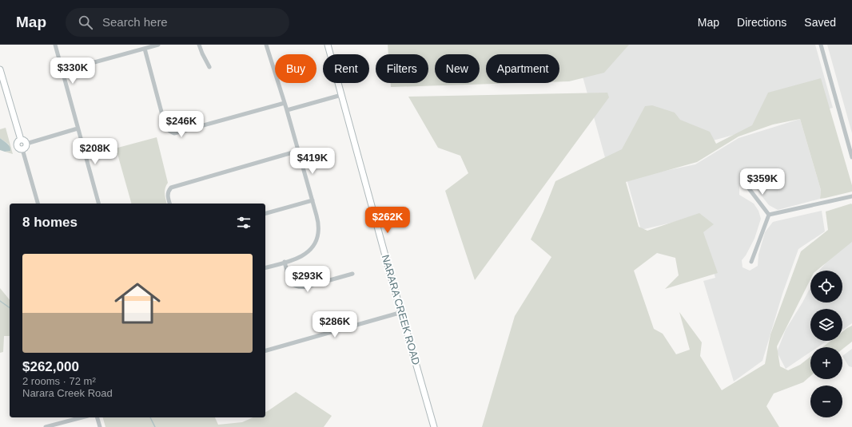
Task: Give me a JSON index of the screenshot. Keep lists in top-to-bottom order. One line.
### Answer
{"streets":{"street":["NARARA CREEK ROAD"]},"page":{"header":"Map","search":"Search here","nav":["Map","Directions","Saved"],"chip":["Buy","Rent","Filters","New","Apartment"],"price":["$330K","$246K","$208K","$419K","$359K","$262K","$293K","$286K"],"heading":"8 homes","list":[{"name":"$262,000","note":"2 rooms · 72 m² · Narara Creek Road"}],"map_buttons":["+","−"]}}
